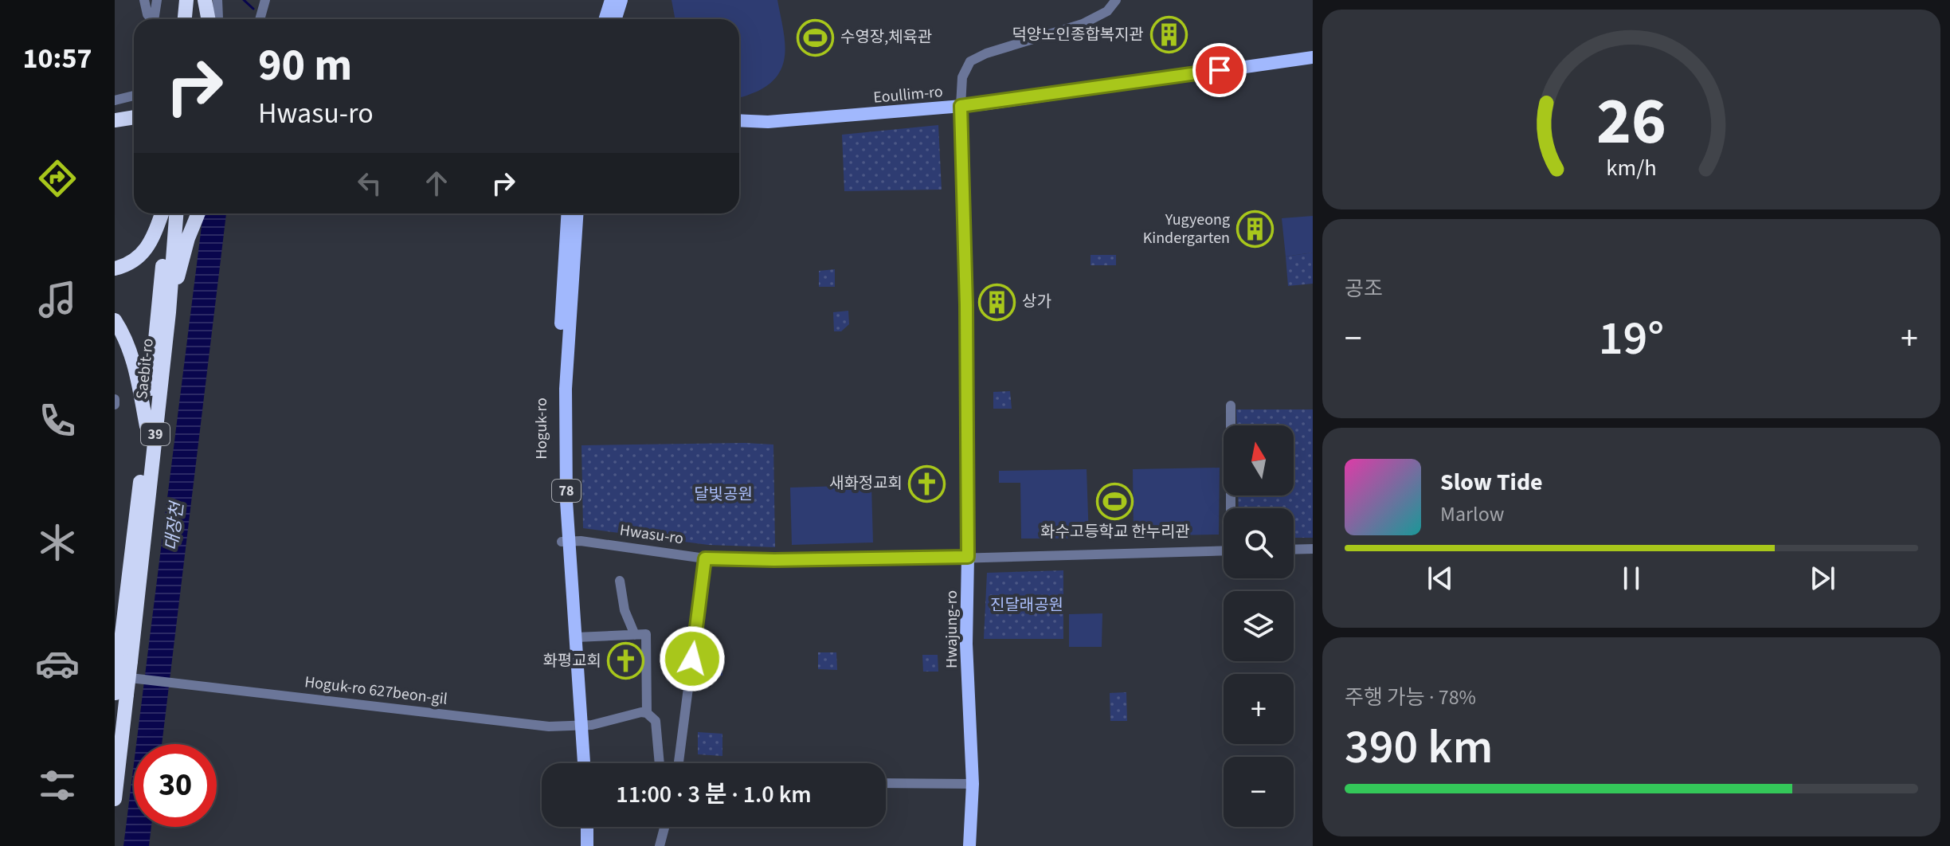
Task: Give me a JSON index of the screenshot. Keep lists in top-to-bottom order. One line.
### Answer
{"streets":{"highway":["Saebit-ro","39"],"main road":["Eoullim-ro","Hoguk-ro","78","Hwajung-ro"],"street":["Hwasu-ro","Hoguk-ro 627beon-gil"]},"crossings":[["Eoullim-ro","Hwajung-ro"],["Hoguk-ro","Hwasu-ro"],["Hoguk-ro","Hoguk-ro 627beon-gil"],["Hwasu-ro","Hwajung-ro"]],"water":["대장천"],"parks":["달빛공원","진달래공원"],"places":{"building":["덕양노인종합복지관","Yugyeong Kindergarten","상가"],"sports":["수영장,체육관","화수고등학교 한누리관"],"church":["새화정교회","화평교회"]},"north":"top","page":{"tabs":"10:57","turn":["90 m","Hwasu-ro"],"tile":["공조",["주행 가능 · 78%","390 km"]],"heat":["−","19°","+"],"map_buttons":["+","−"],"song":["Slow Tide","Marlow"],"limit":"30","trip":"11:00 · 3 분 · 1.0 km","gauge":["26","km/h"]}}
